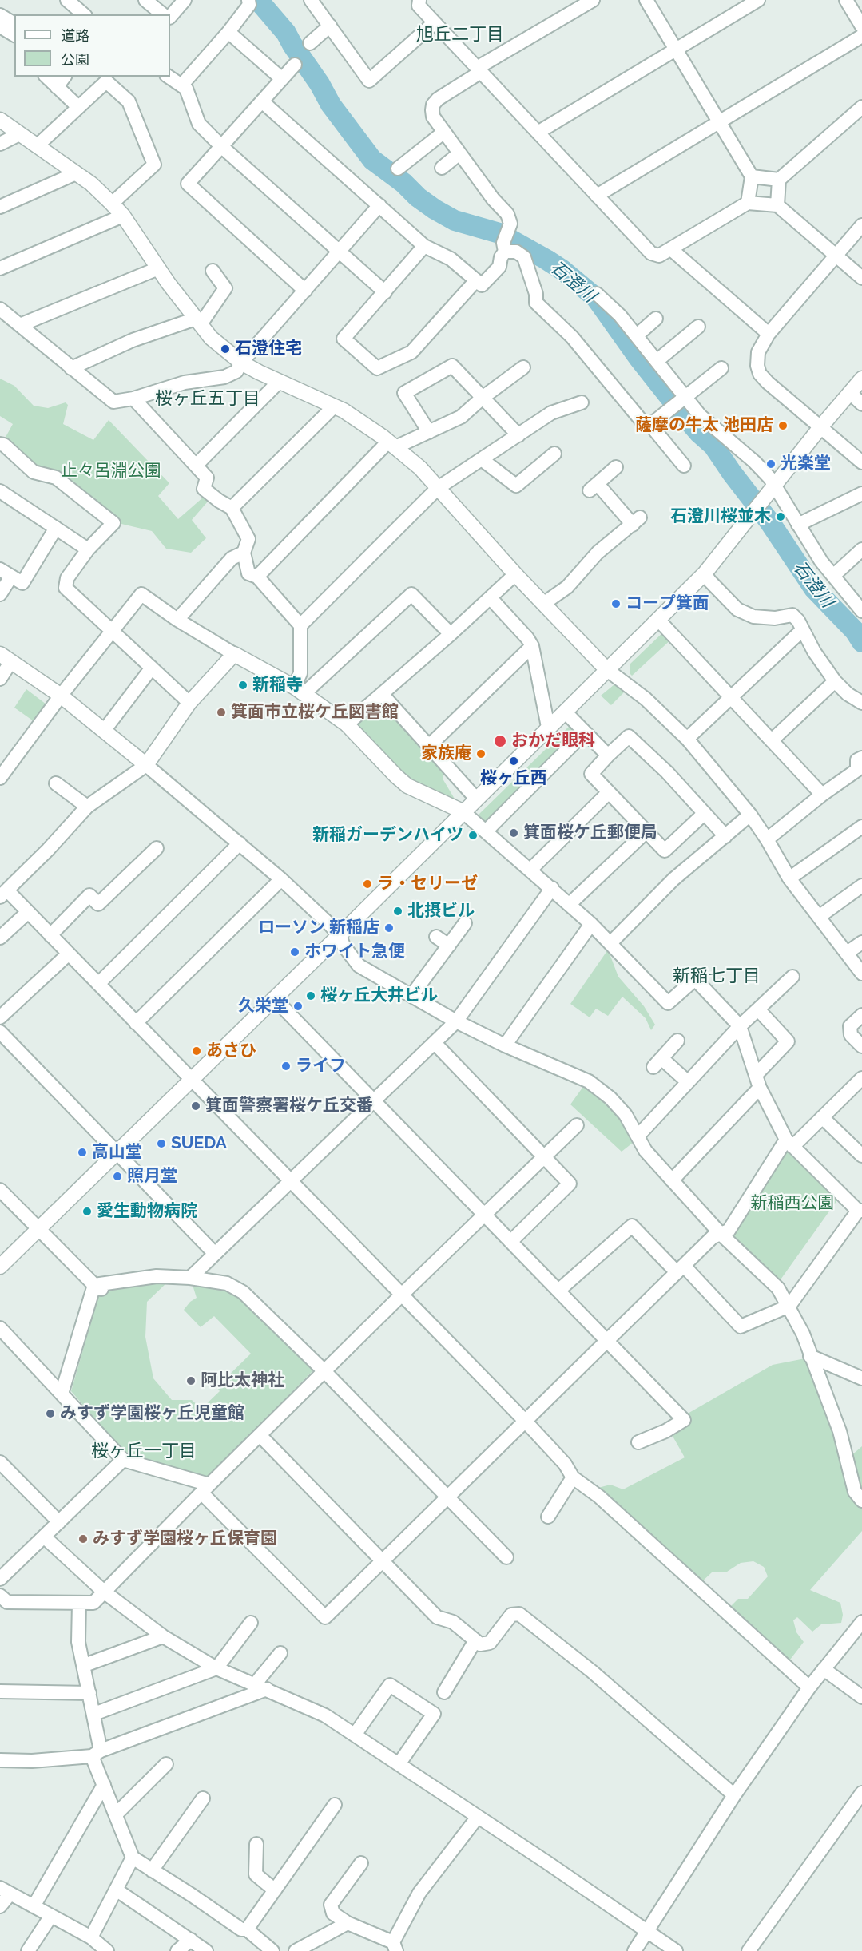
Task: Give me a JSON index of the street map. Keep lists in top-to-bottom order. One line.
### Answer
{"districts":["旭丘二丁目","桜ヶ丘五丁目","新稲七丁目","桜ヶ丘一丁目"],"water":["石澄川"],"parks":["止々呂淵公園","新稲西公園"],"places":["石澄住宅","薩摩の牛太 池田店","光楽堂","石澄川桜並木","コープ箕面","新稲寺","箕面市立桜ケ丘図書館","おかだ眼科","家族庵","桜ヶ丘西","箕面桜ケ丘郵便局","新稲ガーデンハイツ","ラ・セリーゼ","北摂ビル","ローソン 新稲店","ホワイト急便","桜ヶ丘大井ビル","久栄堂","あさひ","ライフ","箕面警察署桜ケ丘交番","SUEDA","高山堂","照月堂","愛生動物病院","阿比太神社","みすず学園桜ヶ丘児童館","みすず学園桜ヶ丘保育園"],"legend":["道路","公園"]}
